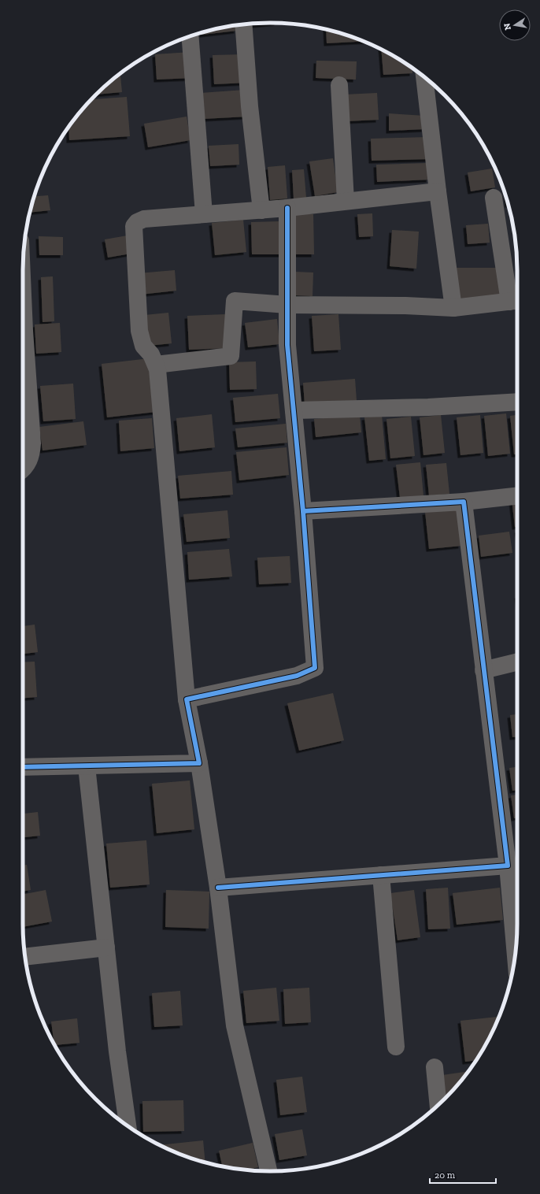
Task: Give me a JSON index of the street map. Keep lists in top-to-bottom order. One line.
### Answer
{"scale_bar":"20 m","north":"left"}
